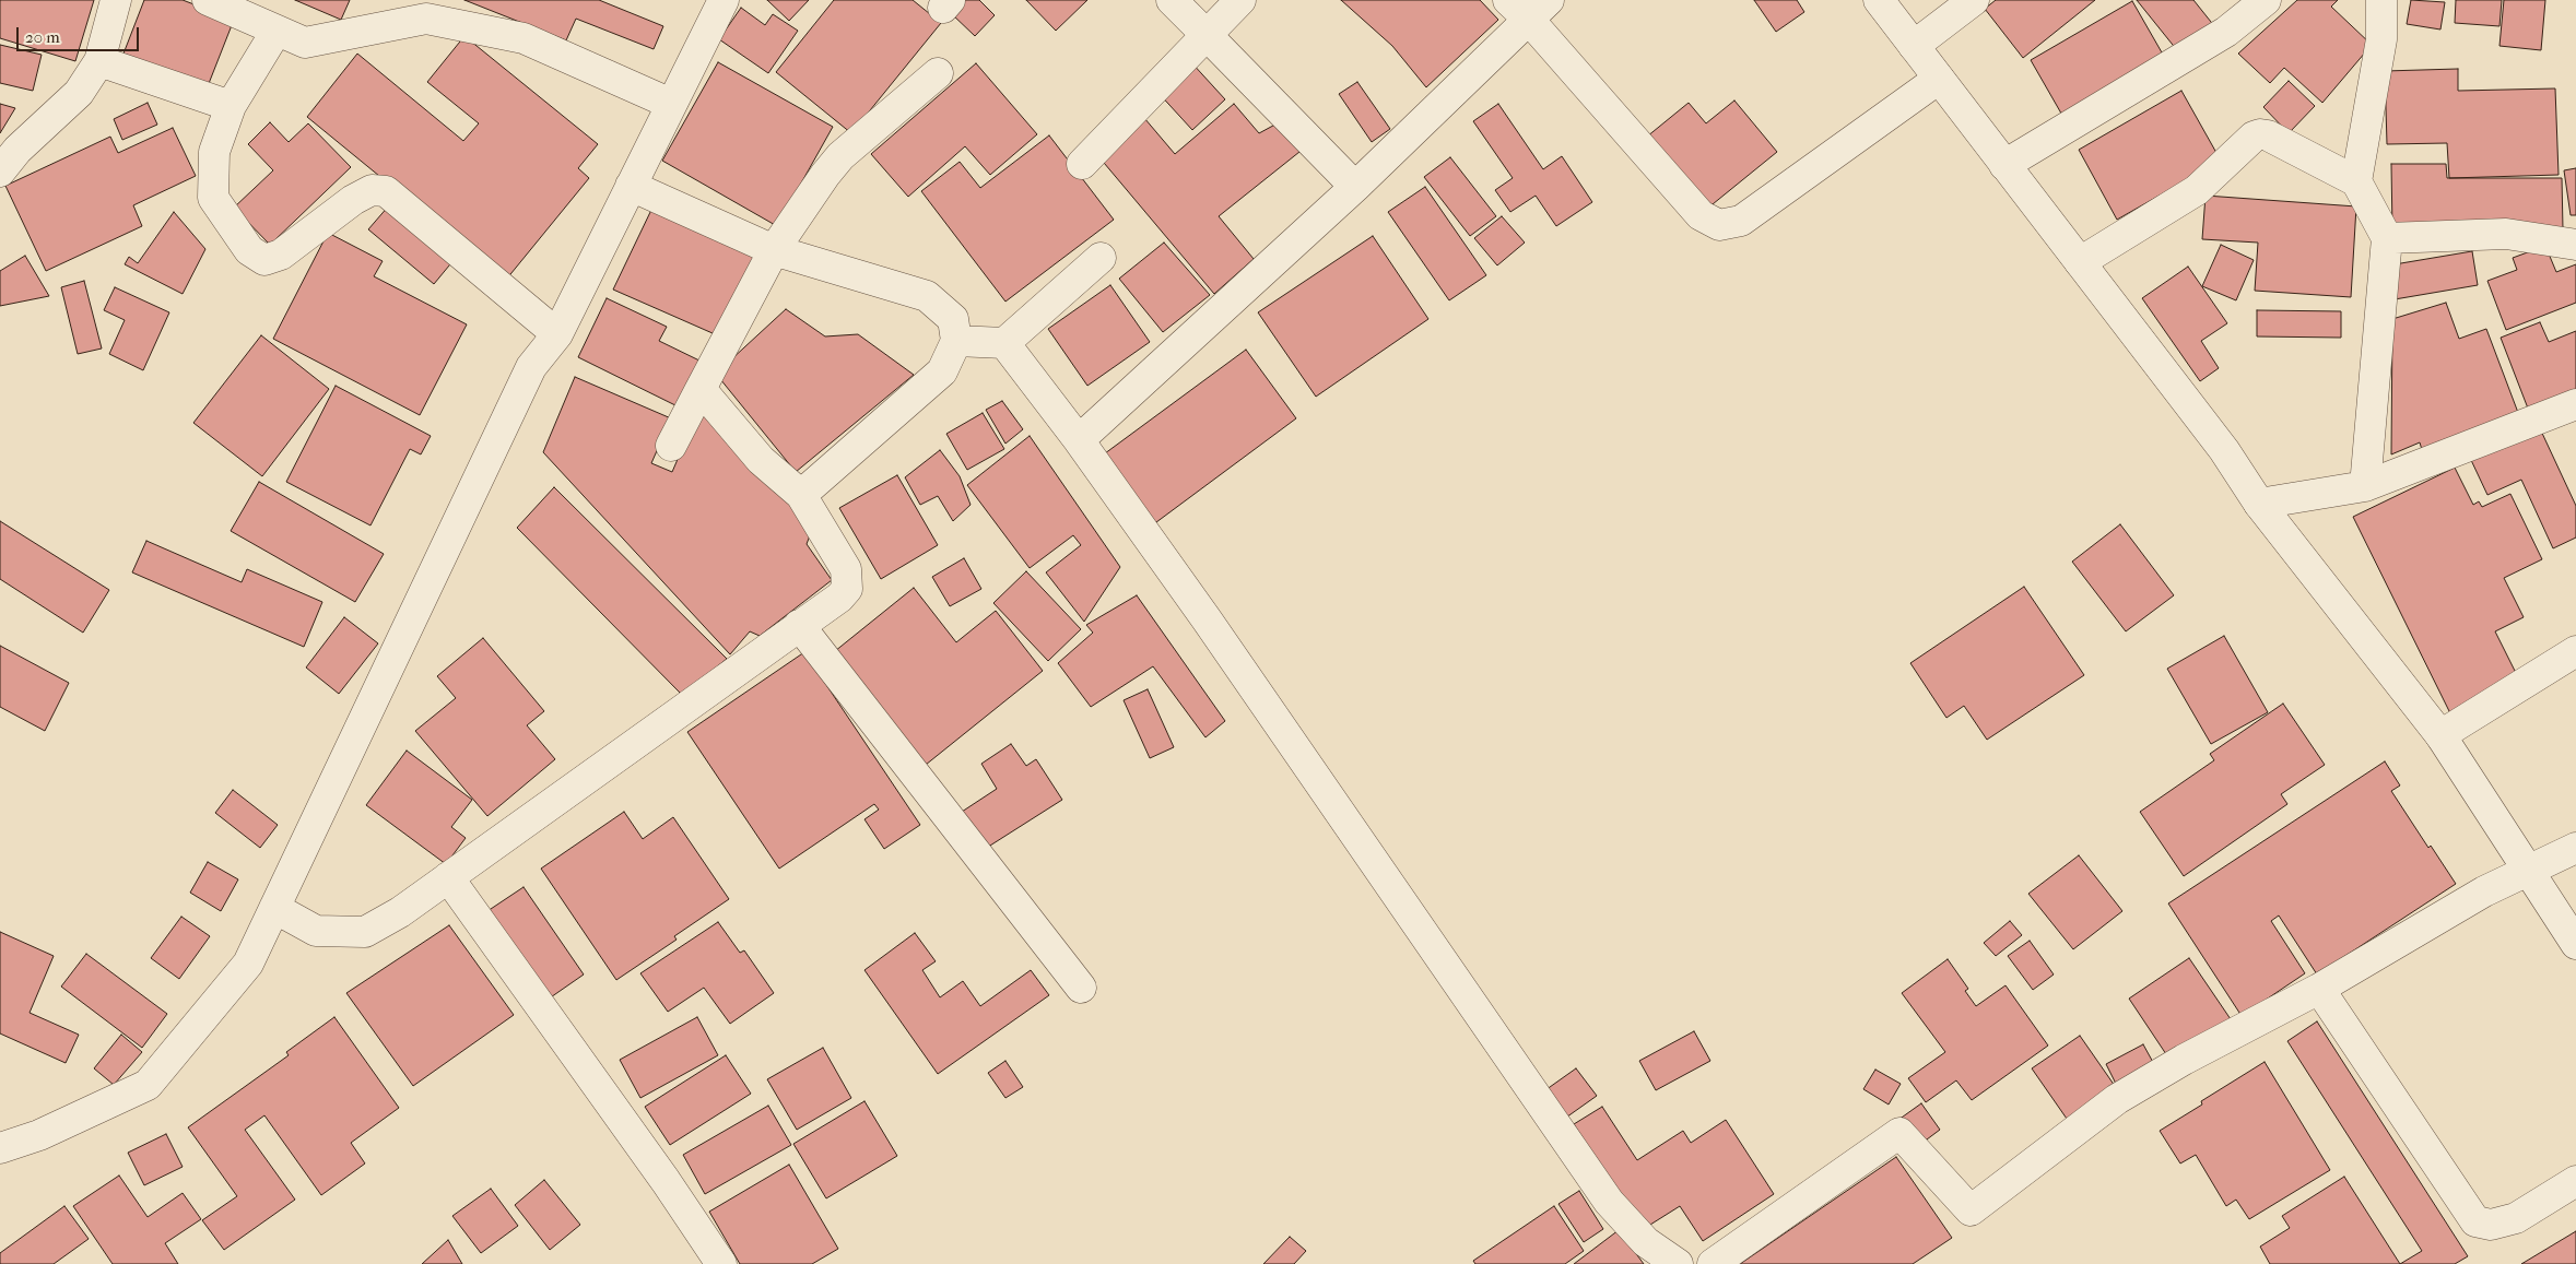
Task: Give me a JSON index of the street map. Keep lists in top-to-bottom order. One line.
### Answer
{"scale_bar":"20 m"}
